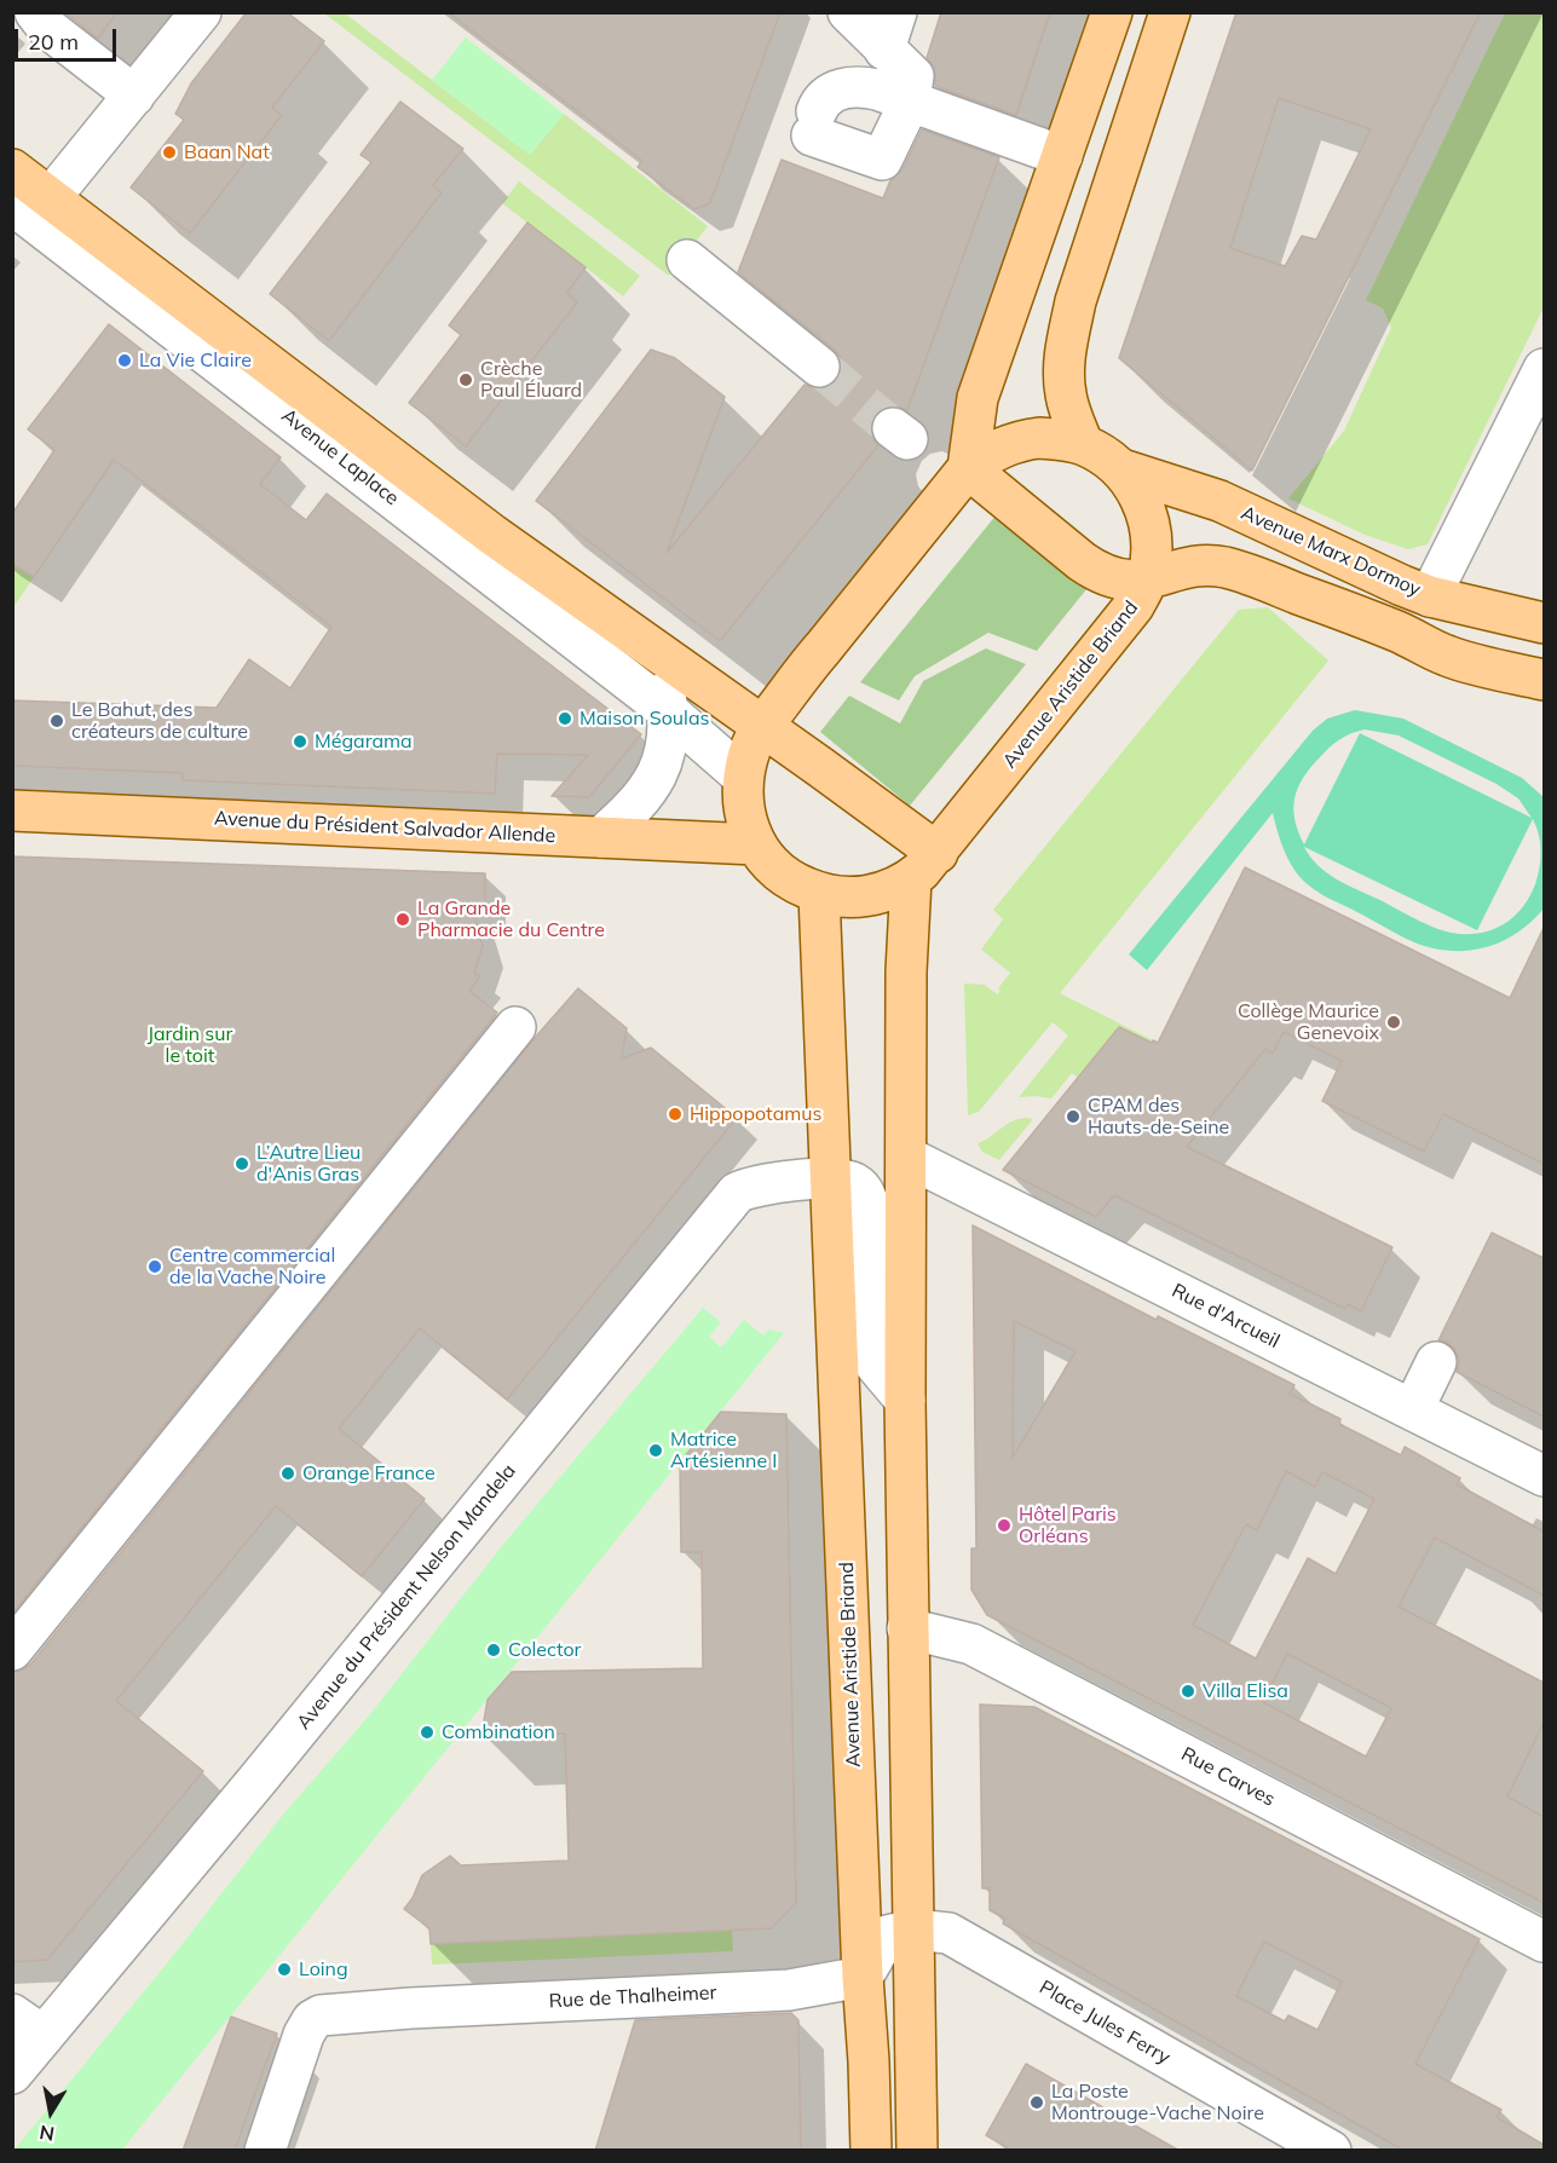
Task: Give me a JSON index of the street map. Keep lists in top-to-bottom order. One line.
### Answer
{"streets":{"main road":["Avenue Laplace","Avenue Marx Dormoy","Avenue Aristide Briand","Avenue du Président Salvador Allende"],"street":["Rue d'Arcueil","Avenue du Président Nelson Mandela","Rue Carves","Rue de Thalheimer","Place Jules Ferry"]},"crossings":[["Avenue Laplace","Avenue Aristide Briand"],["Avenue Marx Dormoy","Avenue Aristide Briand"],["Avenue Aristide Briand","Avenue du Président Salvador Allende"],["Avenue Aristide Briand","Avenue du Président Nelson Mandela"],["Avenue Aristide Briand","Rue de Thalheimer"]],"parks":["Jardin sur le toit"],"places":["Baan Nat","La Vie Claire","Crèche Paul Éluard","Maison Soulas","Le Bahut, des créateurs de culture","Mégarama","La Grande Pharmacie du Centre","Collège Maurice Genevoix","Hippopotamus","CPAM des Hauts-de-Seine","L’Autre Lieu d'Anis Gras","Centre commercial de la Vache Noire","Matrice Artésienne I","Orange France","Hôtel Paris Orléans","Colector","Villa Elisa","Combination","Loing","La Poste Montrouge-Vache Noire"],"scale_bar":"20 m","north":"bottom"}
